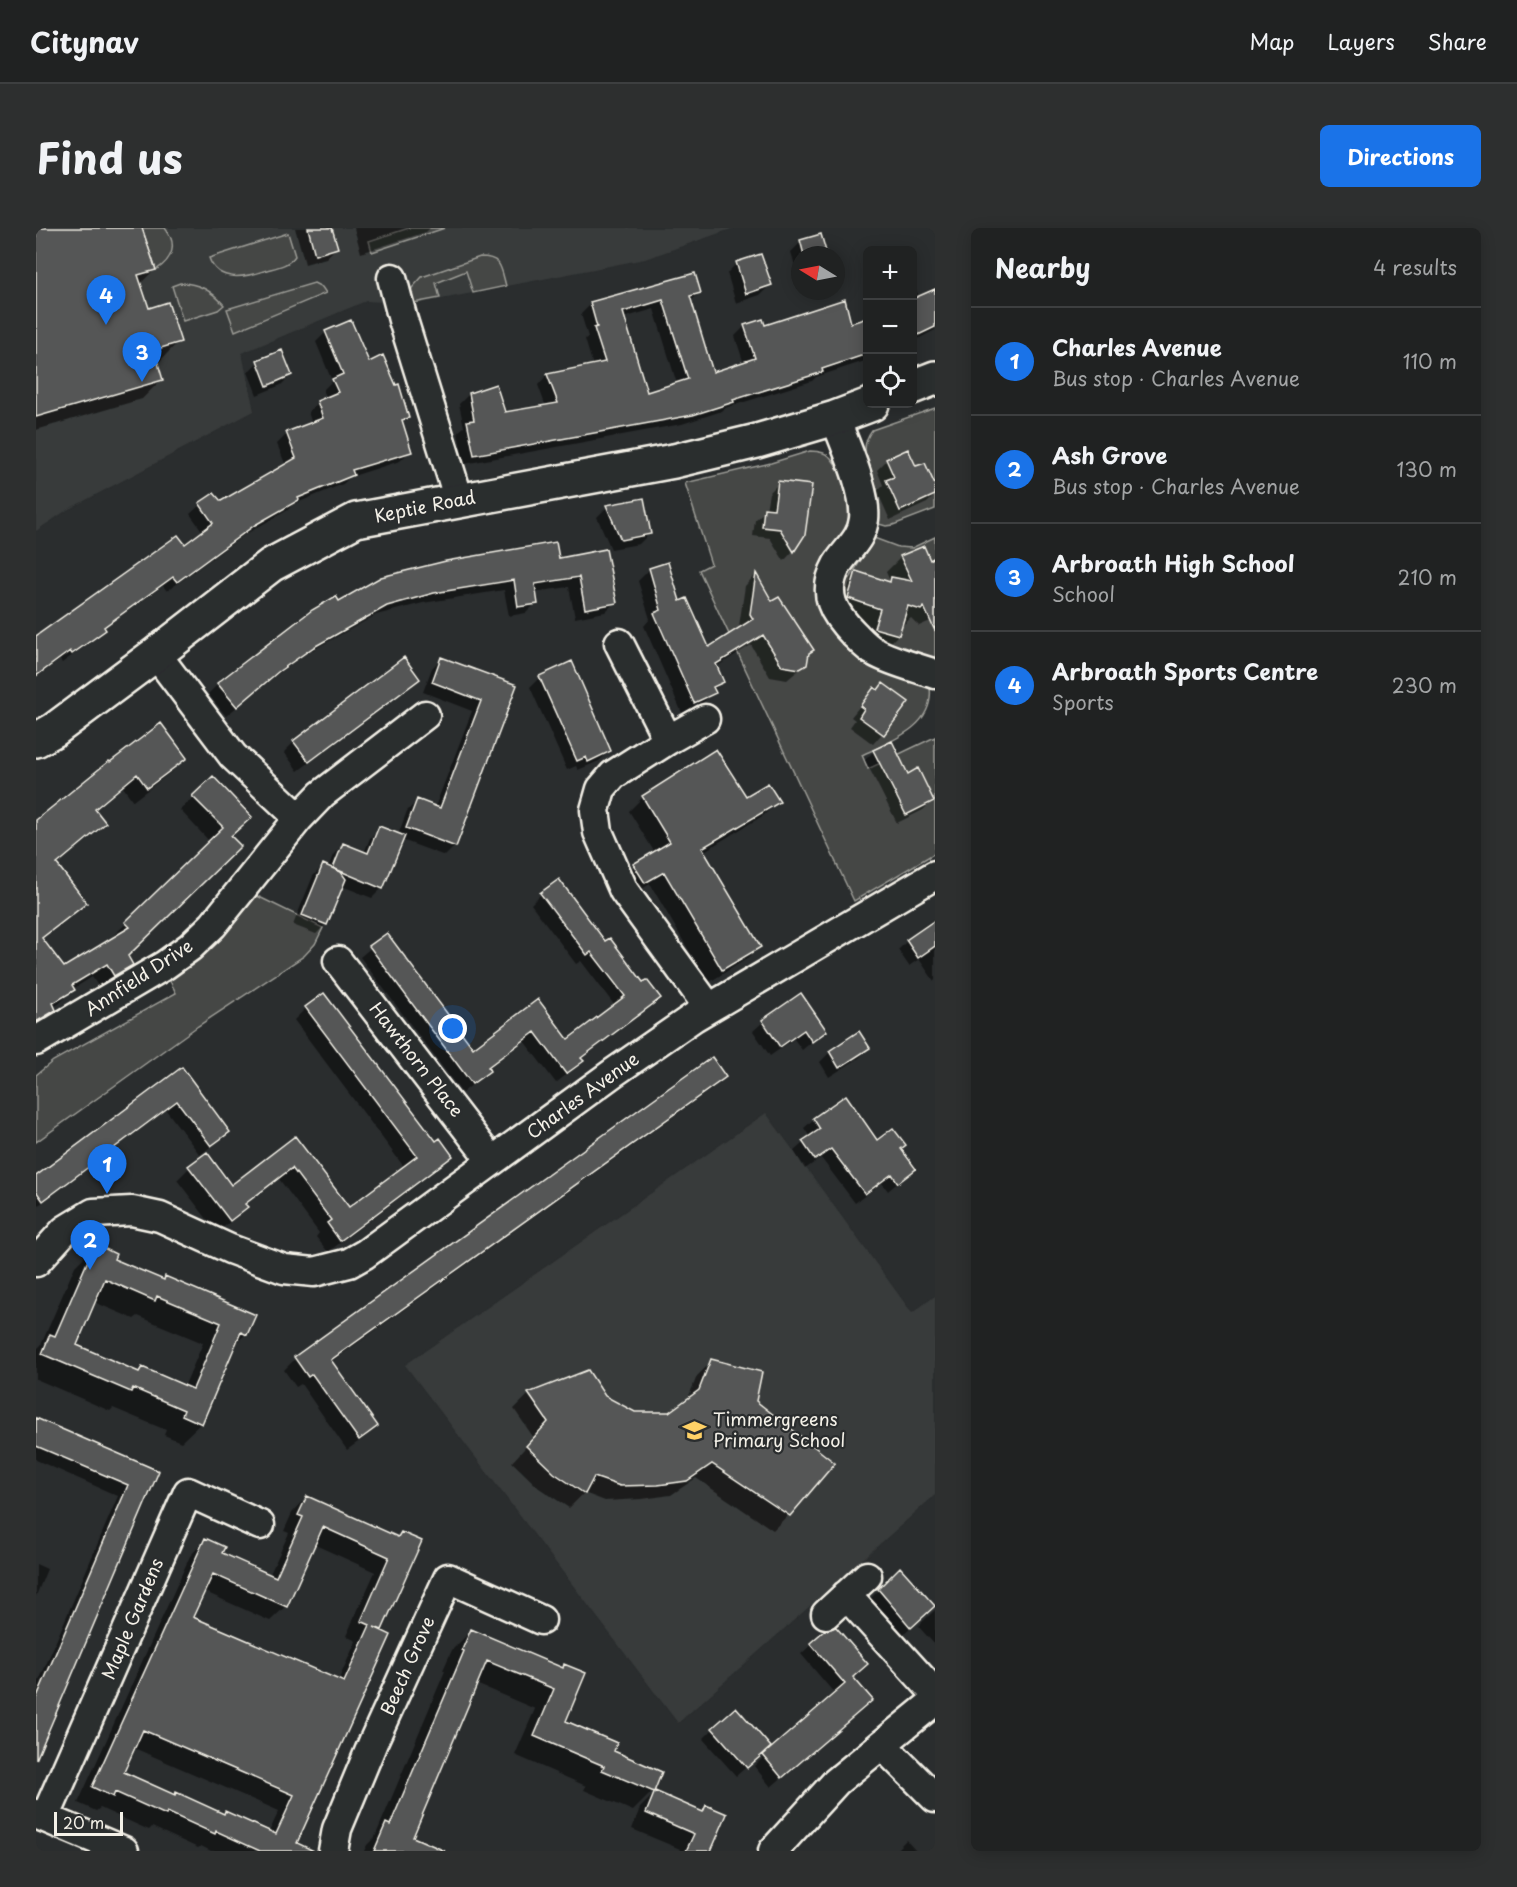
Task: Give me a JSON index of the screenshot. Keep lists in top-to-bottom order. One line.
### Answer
{"streets":{"main road":["Keptie Road"],"street":["Annfield Drive","Hawthorn Place","Charles Avenue","Maple Gardens","Beech Grove"]},"crossings":[["Hawthorn Place","Charles Avenue"]],"places":{"school or university":["Timmergreens Primary School"]},"scale_bar":"20 m","north":"left","page":{"header":"Citynav","nav":["Map","Layers","Share"],"title":"Find us","buttons":"Directions","heading":["Nearby","4 results"],"map_buttons":["+","−"],"pins":["4","3","1","2"],"list":[{"mark":"1","name":"Charles Avenue","note":"Bus stop · Charles Avenue","value":"110 m"},{"mark":"2","name":"Ash Grove","note":"Bus stop · Charles Avenue","value":"130 m"},{"mark":"3","name":"Arbroath High School","note":"School","value":"210 m"},{"mark":"4","name":"Arbroath Sports Centre","note":"Sports","value":"230 m"}],"scale":"20 m"}}
